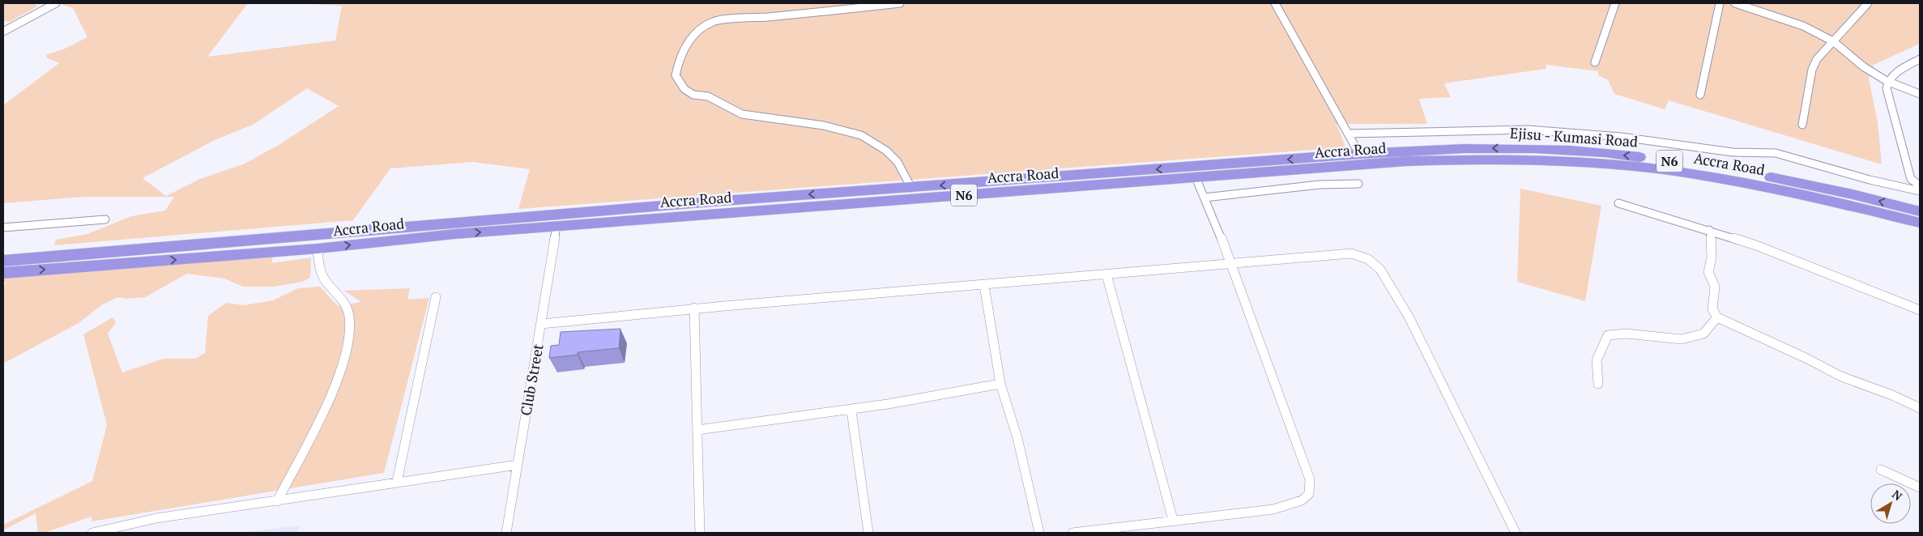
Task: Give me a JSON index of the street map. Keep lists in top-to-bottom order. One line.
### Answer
{"streets":{"highway":["Ejisu - Kumasi Road","Accra Road","N6"],"street":["Club Street"]},"crossings":[["Ejisu - Kumasi Road","Accra Road"],["Accra Road","Club Street"]],"one_way":["Ejisu - Kumasi Road"],"north":"top right"}
